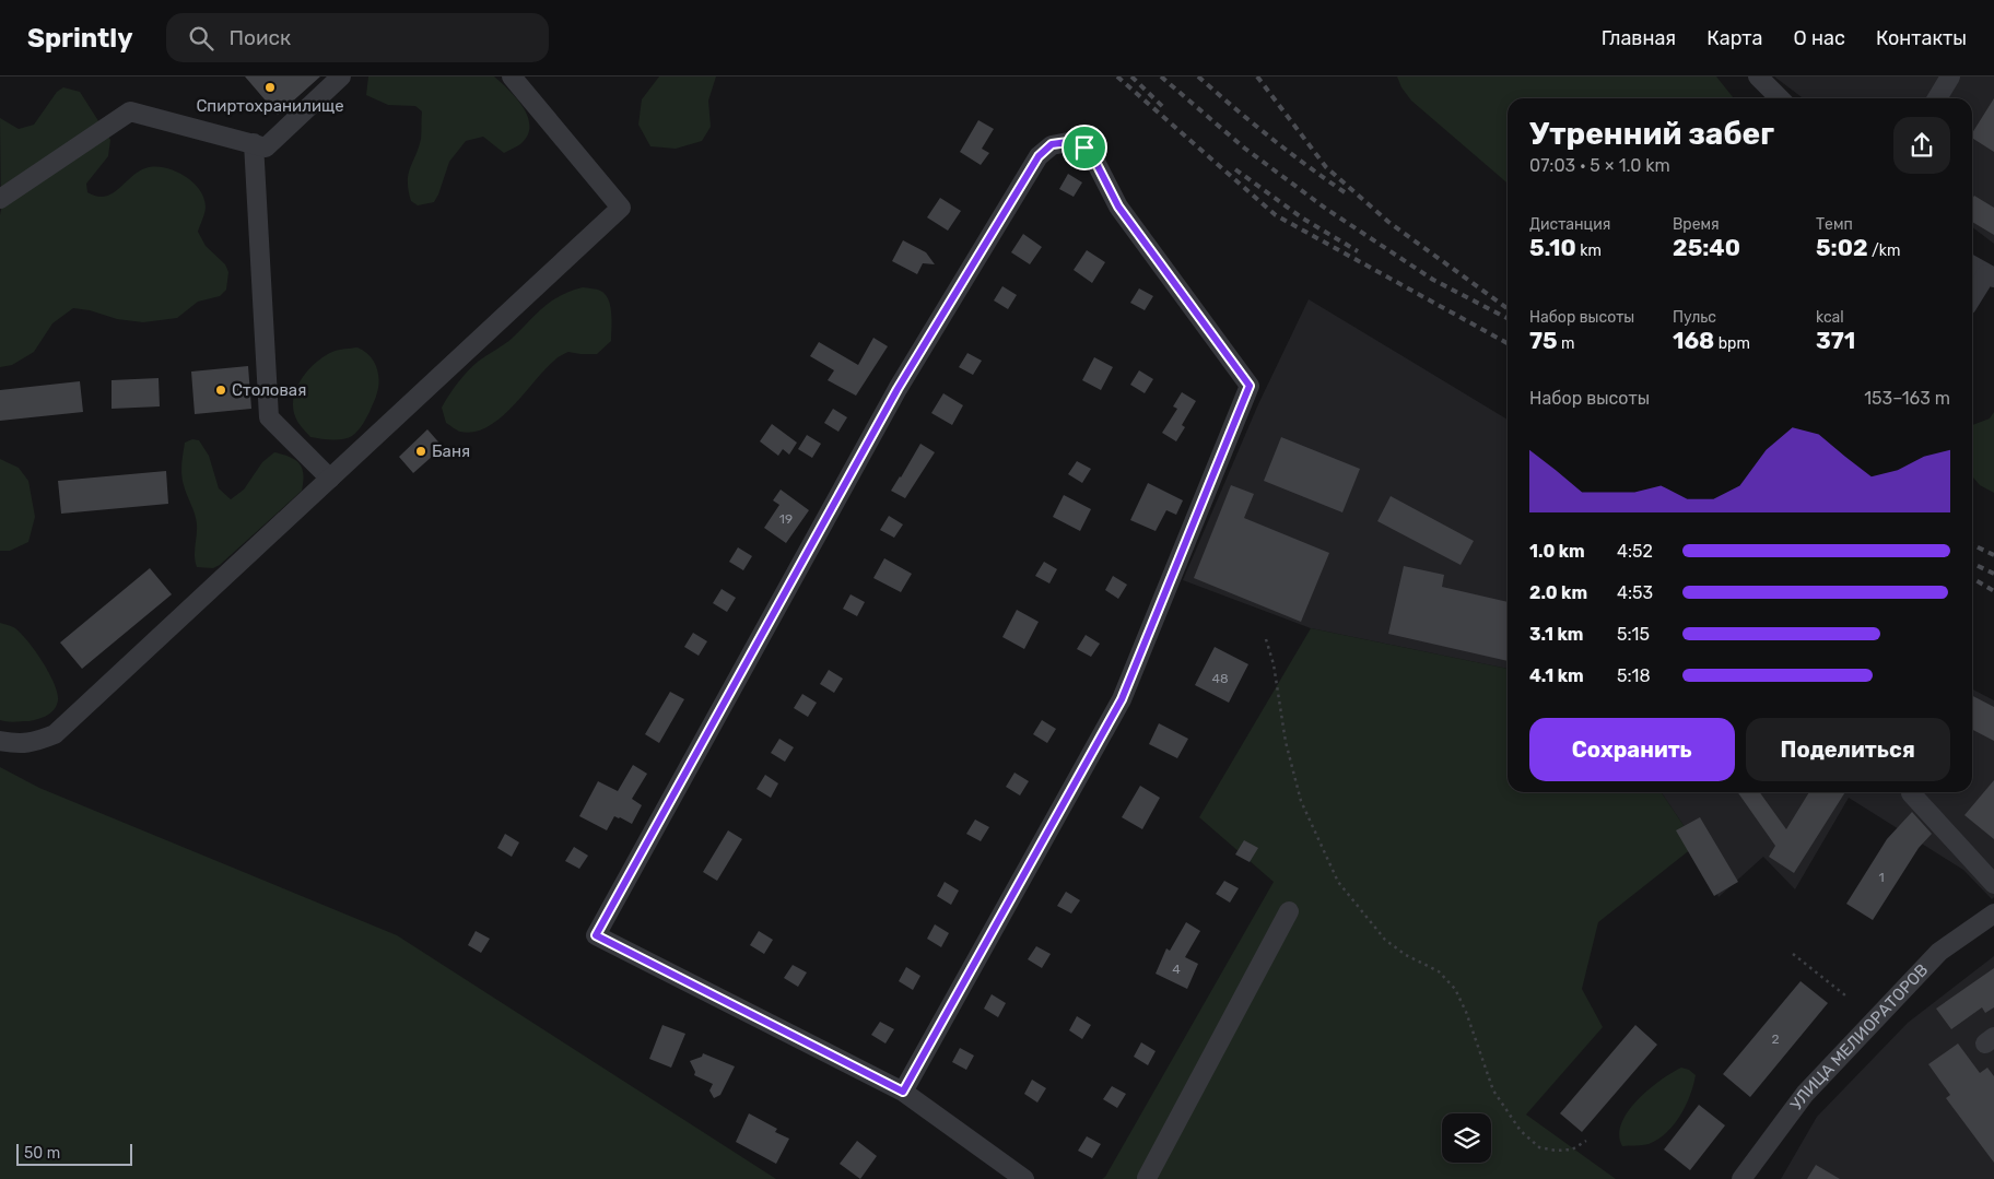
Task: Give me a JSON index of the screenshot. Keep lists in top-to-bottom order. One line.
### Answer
{"streets":{"street":["УЛИЦА МЕЛИОРАТОРОВ"]},"places":["Спиртохранилище","Столовая","Баня"],"house_numbers":["19","48","1","4","2"],"scale_bar":"50 m","page":{"header":"Sprintly","search":"Поиск","nav":["Главная","Карта","О нас","Контакты"],"heading":["Утренний забег","07:03 · 5 × 1.0 km"],"stats":[["Дистанция","5.10 km"],["Время","25:40"],["Темп","5:02 /km"],["Набор высоты","75 m"],["Пульс","168 bpm"],["kcal","371"]],"chart":["Набор высоты","153–163 m"],"list":[{"name":"1.0 km","note":"4:52"},{"name":"2.0 km","note":"4:53"},{"name":"3.1 km","note":"5:15"},{"name":"4.1 km","note":"5:18"}],"buttons":["Сохранить","Поделиться"],"scale":"50 m"}}
